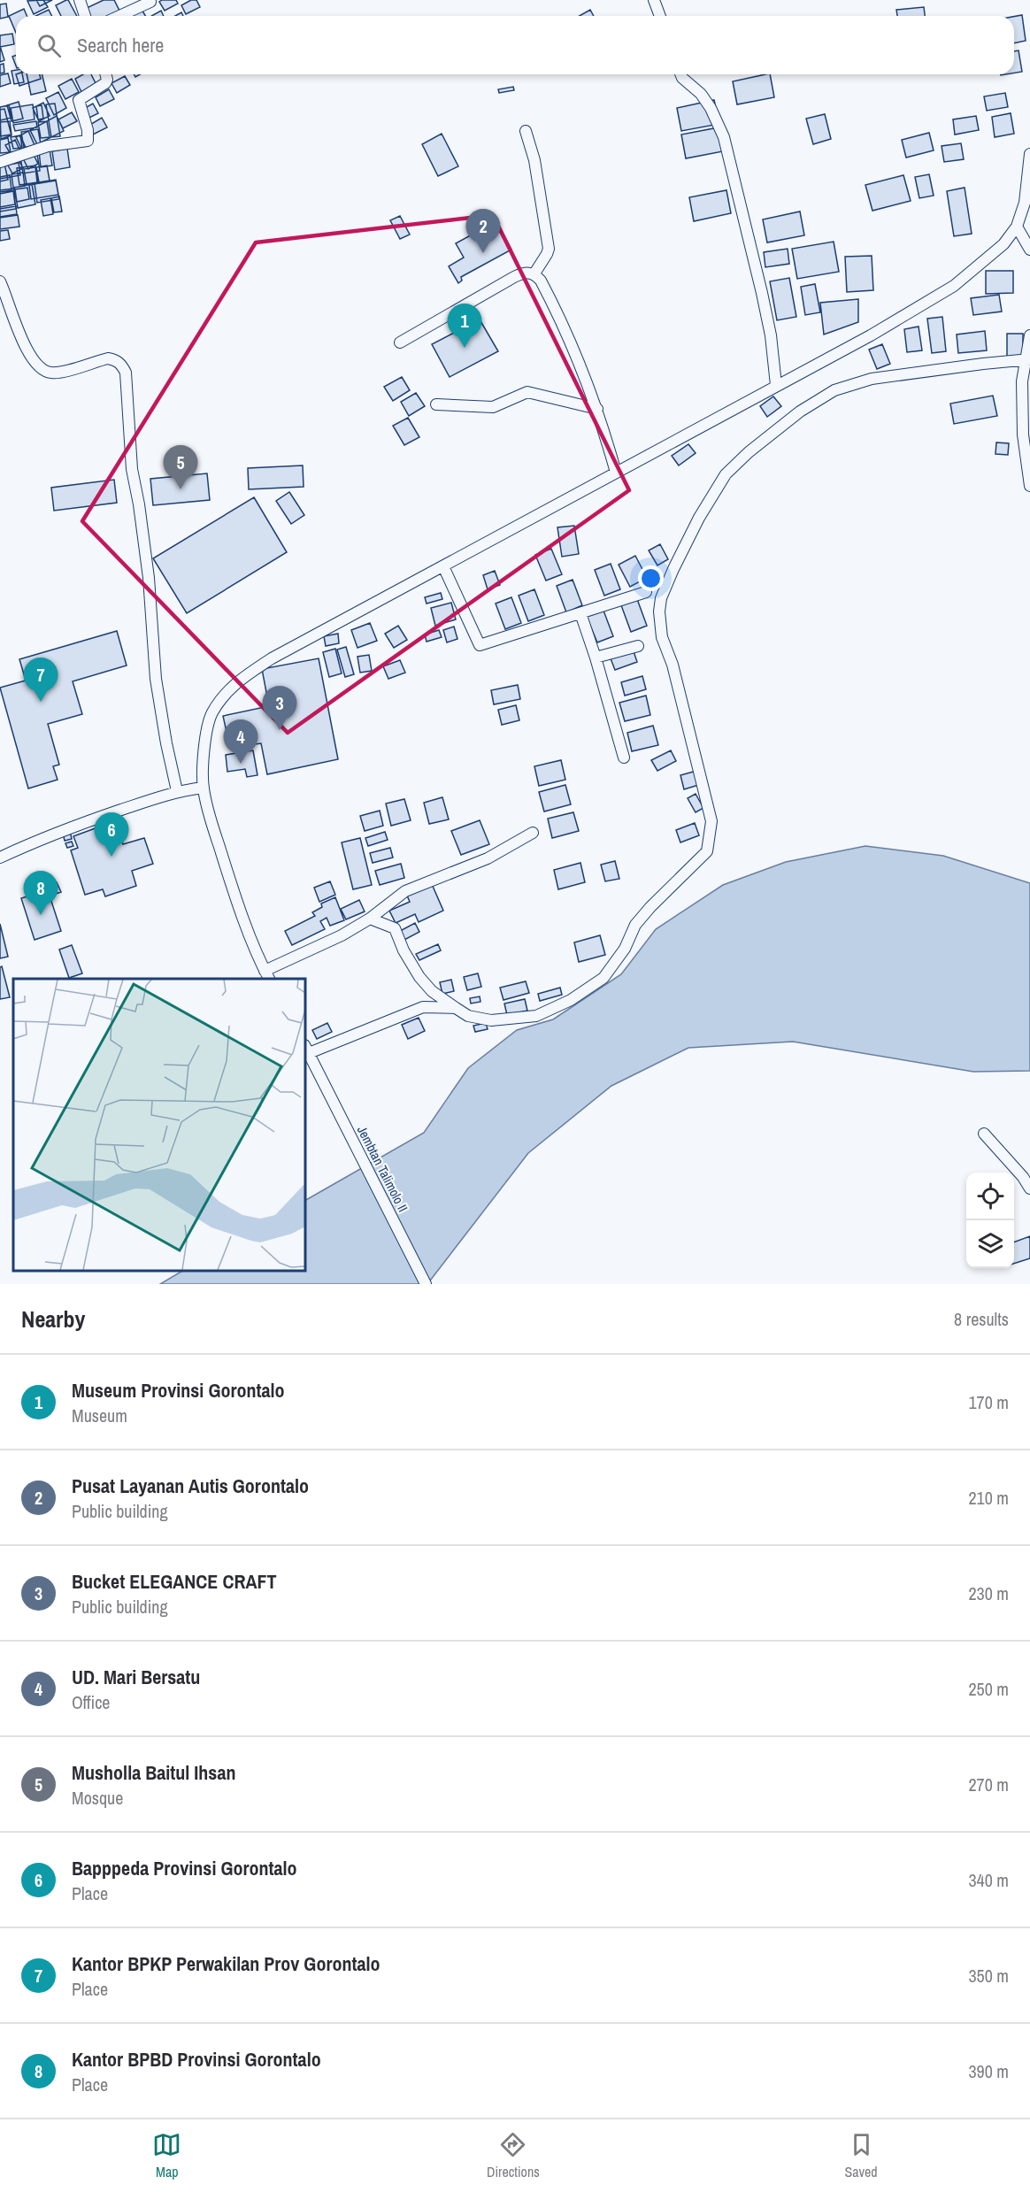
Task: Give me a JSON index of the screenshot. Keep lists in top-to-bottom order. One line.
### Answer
{"streets":{"street":["Jembtan Talimolo II"]},"page":{"search":"Search here","pins":["2","1","5","7","3","4","6","8"],"heading":["Nearby","8 results"],"list":[{"mark":"1","name":"Museum Provinsi Gorontalo","note":"Museum","value":"170 m"},{"mark":"2","name":"Pusat Layanan Autis Gorontalo","note":"Public building","value":"210 m"},{"mark":"3","name":"Bucket ELEGANCE CRAFT","note":"Public building","value":"230 m"},{"mark":"4","name":"UD. Mari Bersatu","note":"Office","value":"250 m"},{"mark":"5","name":"Musholla Baitul Ihsan","note":"Mosque","value":"270 m"},{"mark":"6","name":"Bapppeda Provinsi Gorontalo","note":"Place","value":"340 m"},{"mark":"7","name":"Kantor BPKP Perwakilan Prov Gorontalo","note":"Place","value":"350 m"},{"mark":"8","name":"Kantor BPBD Provinsi Gorontalo","note":"Place","value":"390 m"}],"nav":["Map","Directions","Saved"]}}
